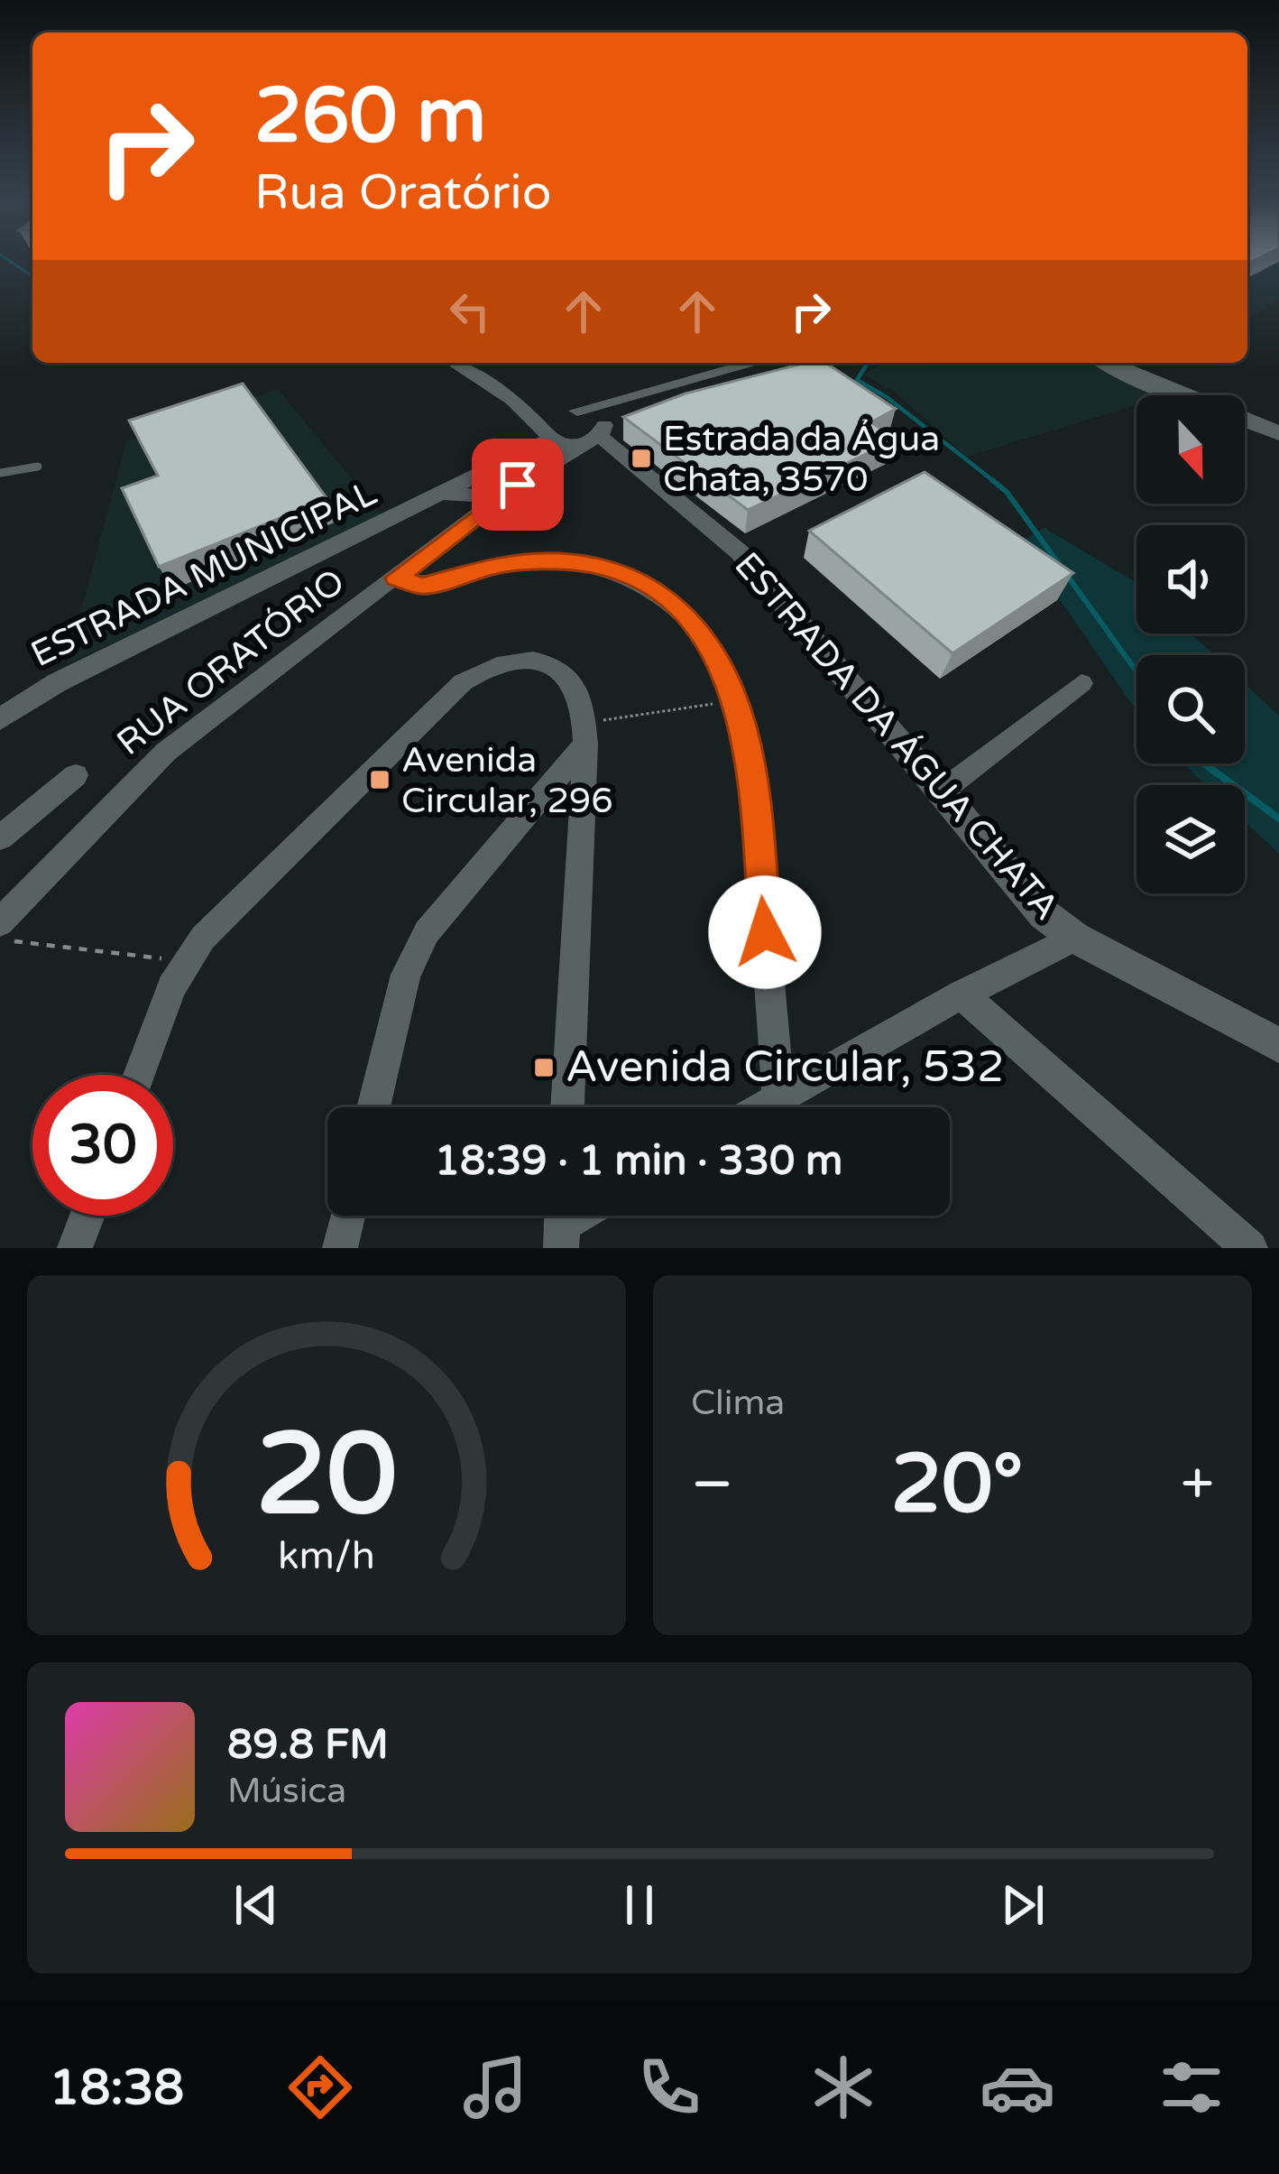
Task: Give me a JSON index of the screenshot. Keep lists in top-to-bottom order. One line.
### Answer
{"streets":{"street":["ESTRADA MUNICIPAL","RUA ORATÓRIO","ESTRADA DA ÁGUA CHATA"]},"crossings":[["ESTRADA MUNICIPAL","RUA ORATÓRIO"],["ESTRADA MUNICIPAL","ESTRADA DA ÁGUA CHATA"],["RUA ORATÓRIO","ESTRADA DA ÁGUA CHATA"]],"places":{"transit":["Estrada da Água Chata, 3570","Avenida Circular, 296","Avenida Circular, 532"]},"north":"bottom","page":{"turn":["260 m","Rua Oratório"],"limit":"30","trip":"18:39 · 1 min · 330 m","tile":"Clima","heat":["−","20°","+"],"song":["89.8 FM","Música"],"tabs":"18:38","gauge":["20","km/h"]}}
